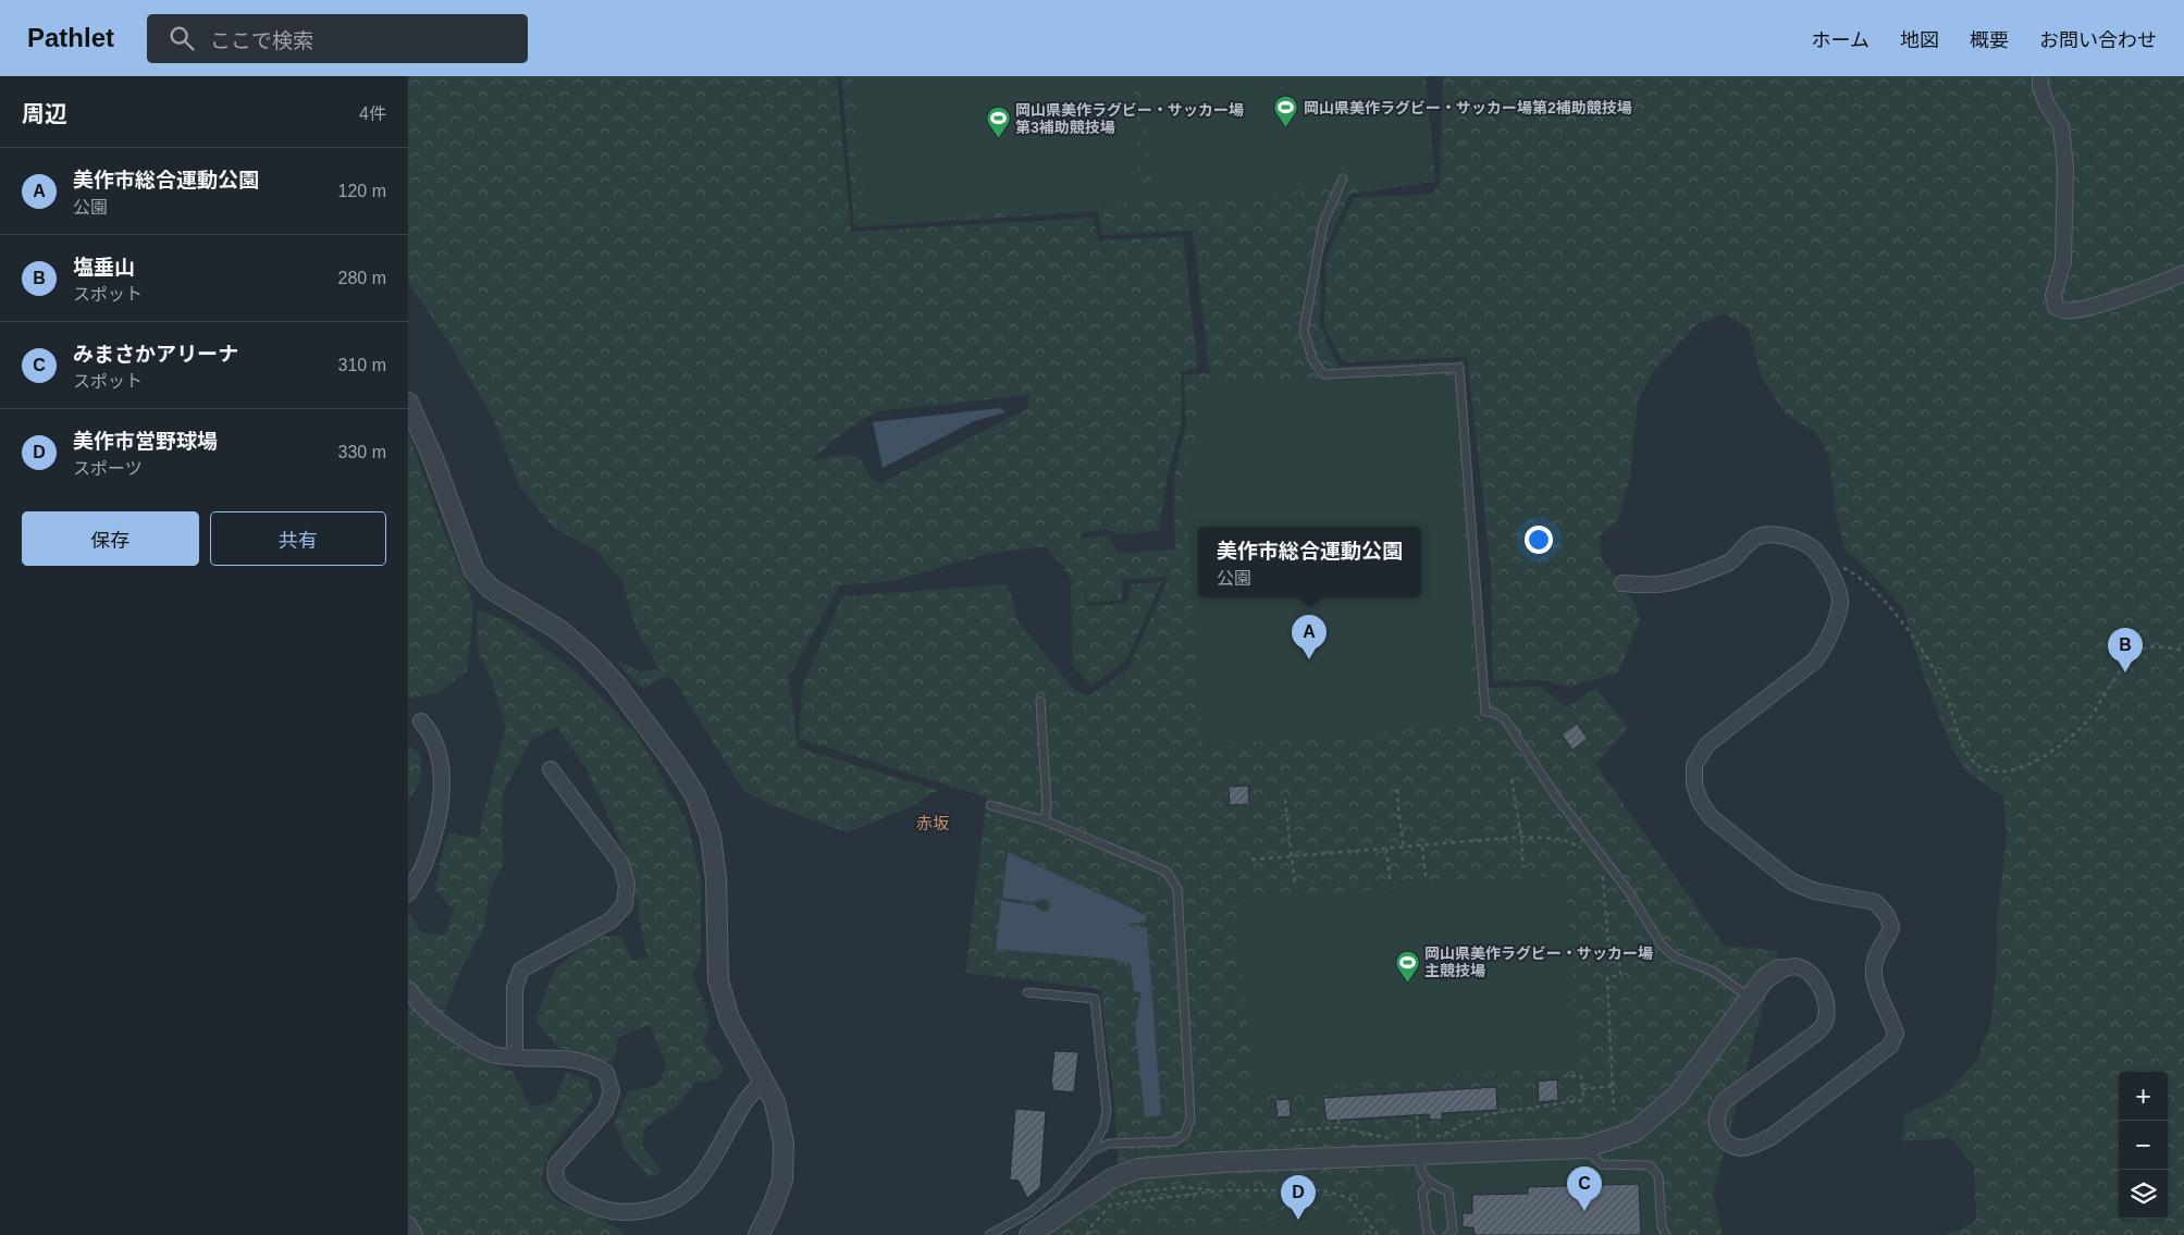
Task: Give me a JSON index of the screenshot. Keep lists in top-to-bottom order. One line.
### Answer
{"districts":["赤坂"],"places":{"sports":["岡山県美作ラグビー・サッカー場第2補助競技場","岡山県美作ラグビー・サッカー場 第3補助競技場","岡山県美作ラグビー・サッカー場 主競技場"]},"page":{"header":"Pathlet","search":"ここで検索","nav":["ホーム","地図","概要","お問い合わせ"],"heading":["周辺","4件"],"list":[{"mark":"A","name":"美作市総合運動公園","note":"公園","value":"120 m"},{"mark":"B","name":"塩垂山","note":"スポット","value":"280 m"},{"mark":"C","name":"みまさかアリーナ","note":"スポット","value":"310 m"},{"mark":"D","name":"美作市営野球場","note":"スポーツ","value":"330 m"}],"buttons":["保存","共有"],"popup":["美作市総合運動公園","公園"],"pins":["A","B","C","D"],"map_buttons":["+","−"]}}
